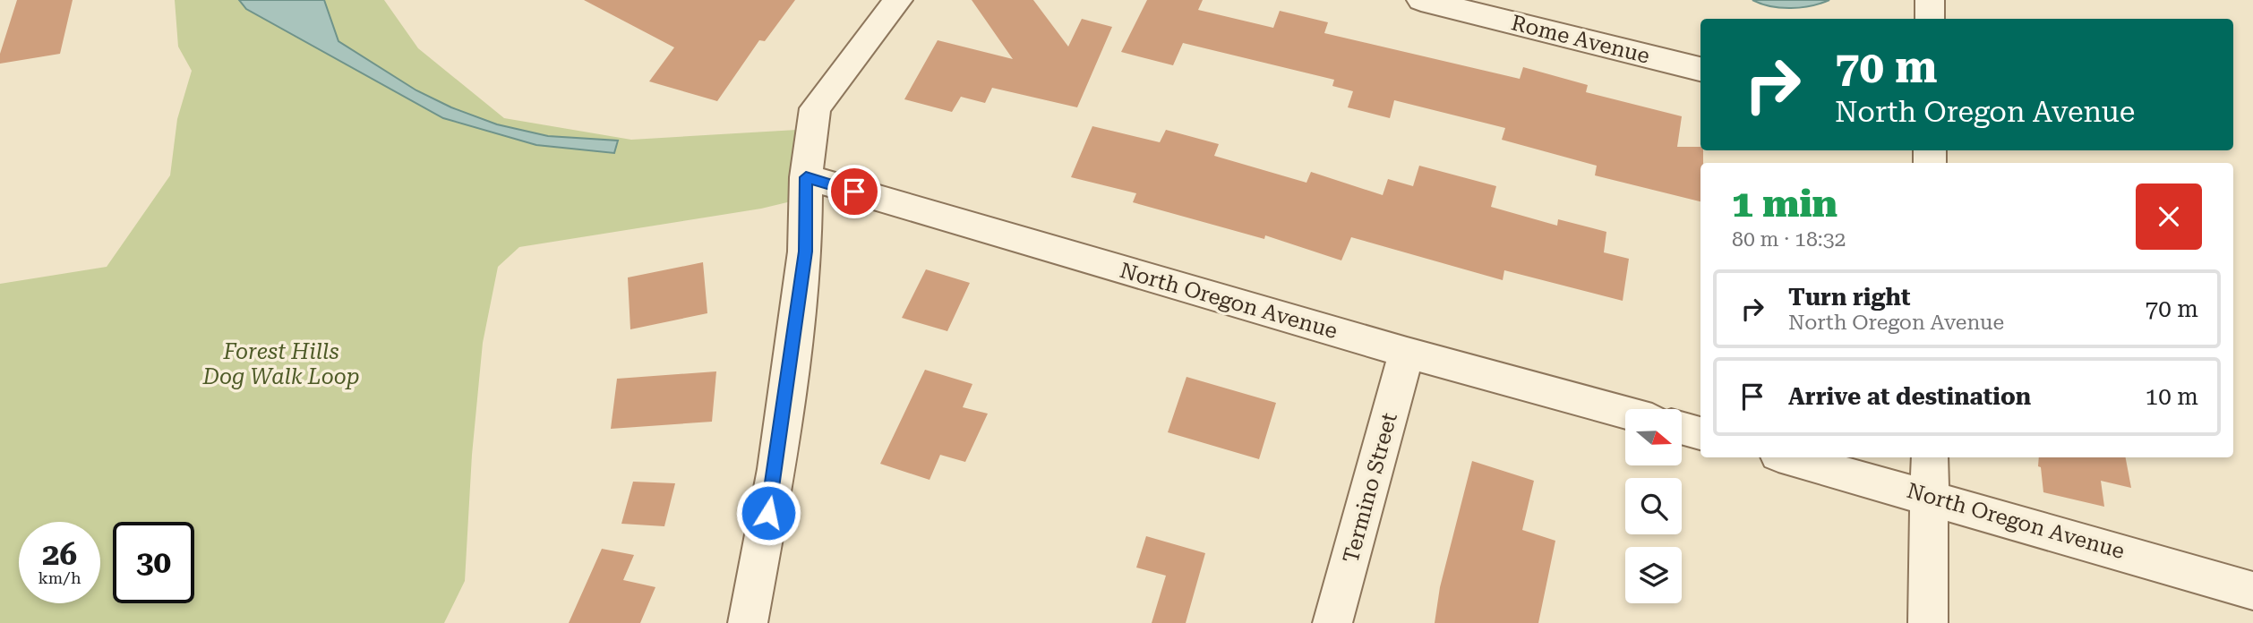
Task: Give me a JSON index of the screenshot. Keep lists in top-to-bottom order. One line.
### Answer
{"streets":{"street":["Rome Avenue","North Oregon Avenue","Termino Street"]},"crossings":[["North Oregon Avenue","Termino Street"]],"parks":["Forest Hills Dog Walk Loop"],"north":"right","page":{"turn":["70 m","North Oregon Avenue"],"heading":["1 min","80 m · 18:32"],"list":[{"name":"Turn right","note":"North Oregon Avenue","value":"70 m"},{"name":"Arrive at destination","value":"10 m"}],"speed":"26 km/h","limit":"30"}}
